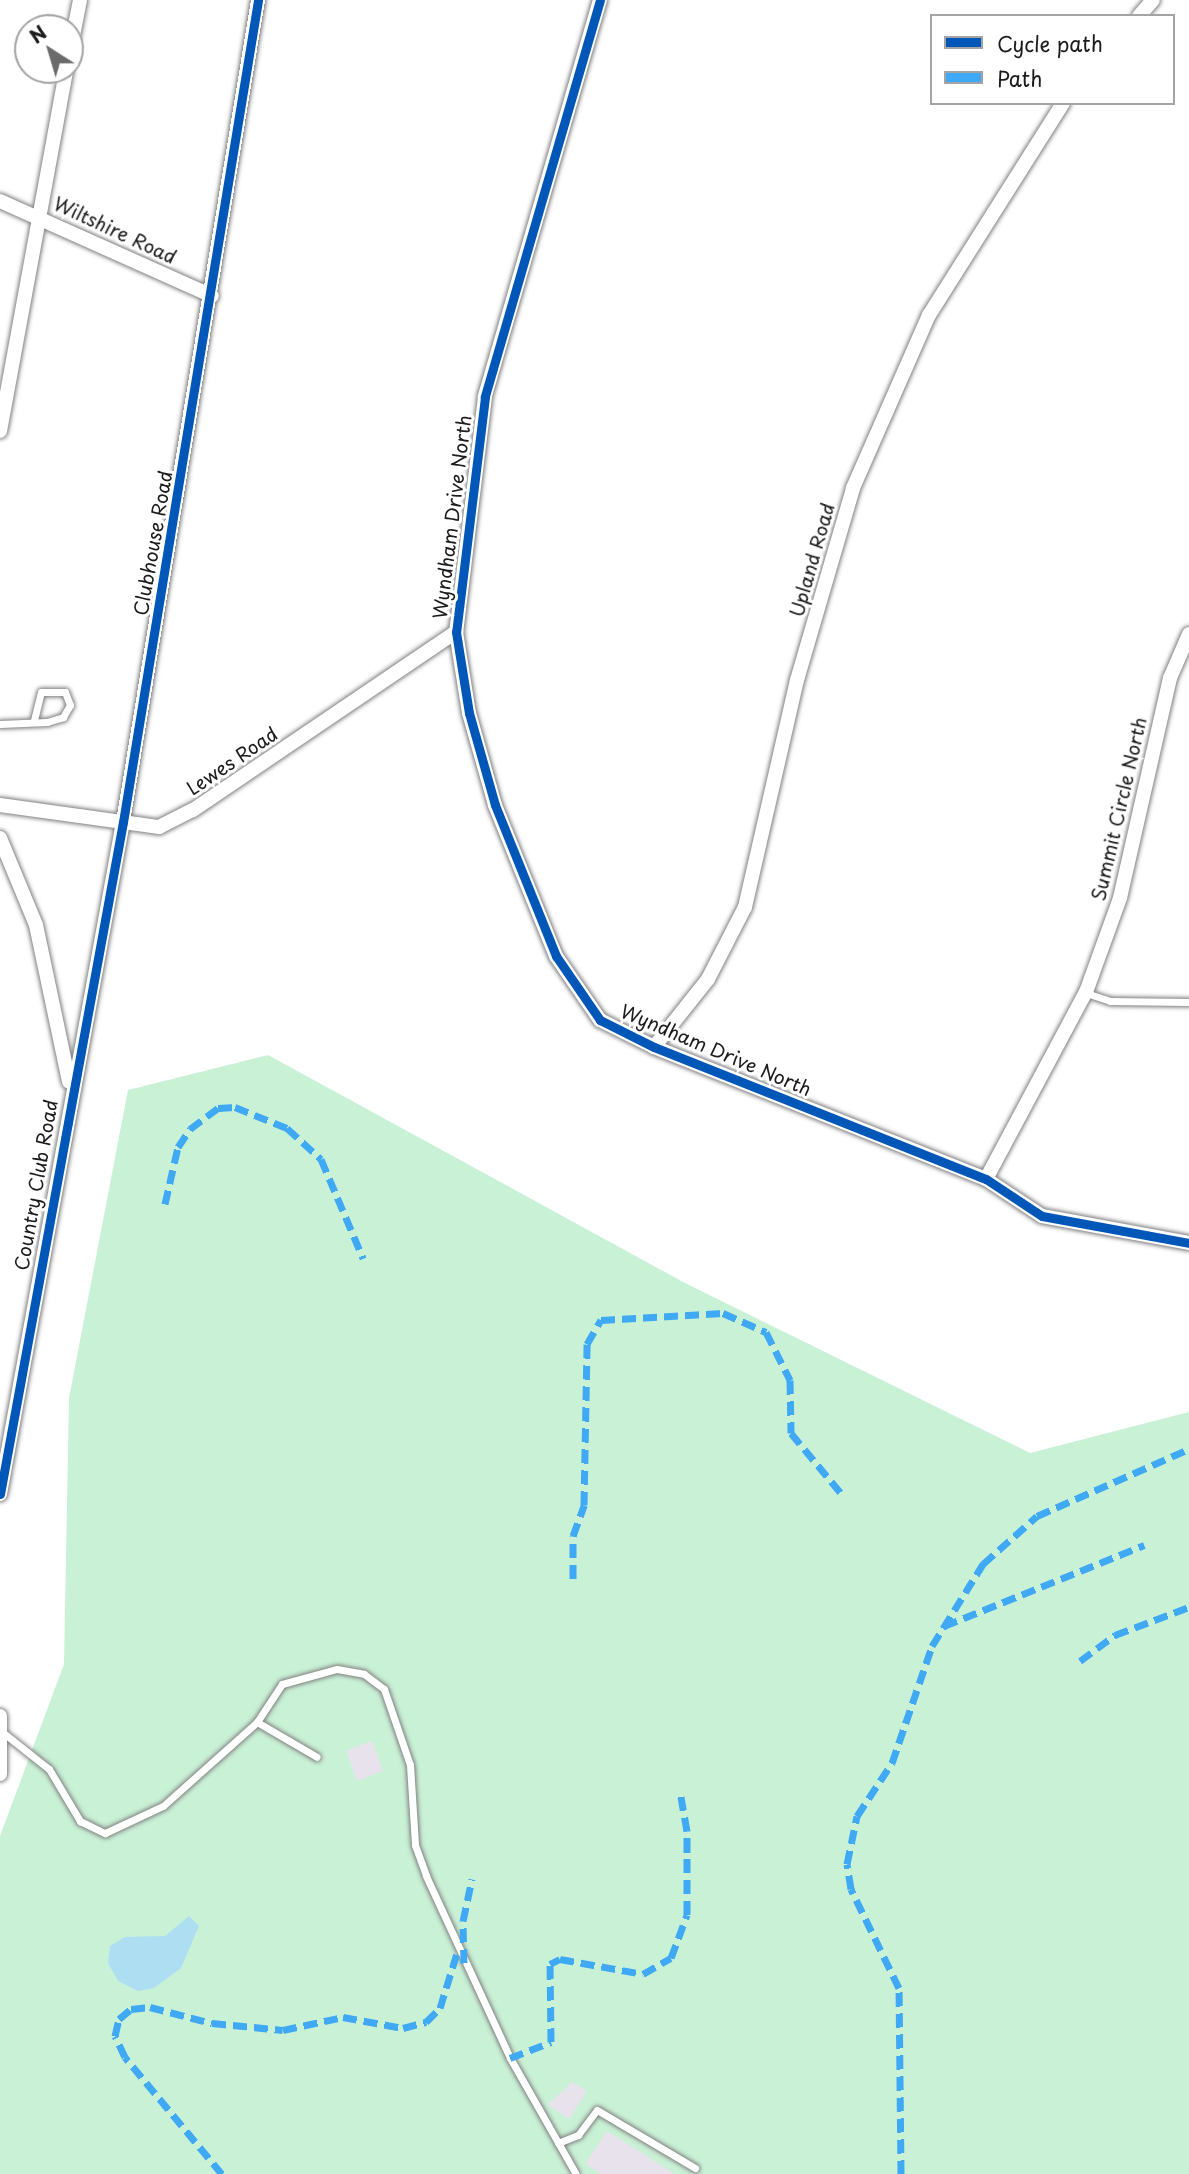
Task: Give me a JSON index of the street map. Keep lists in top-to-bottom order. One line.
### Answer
{"streets":{"street":["Wiltshire Road","Wyndham Drive North","Clubhouse Road","Upland Road","Lewes Road","Summit Circle North","Country Club Road"]},"crossings":[["Wiltshire Road","Clubhouse Road"],["Wyndham Drive North","Upland Road"],["Wyndham Drive North","Lewes Road"],["Wyndham Drive North","Summit Circle North"],["Clubhouse Road","Lewes Road"],["Clubhouse Road","Country Club Road"]],"legend":["Cycle path","Path"],"north":"top left"}
